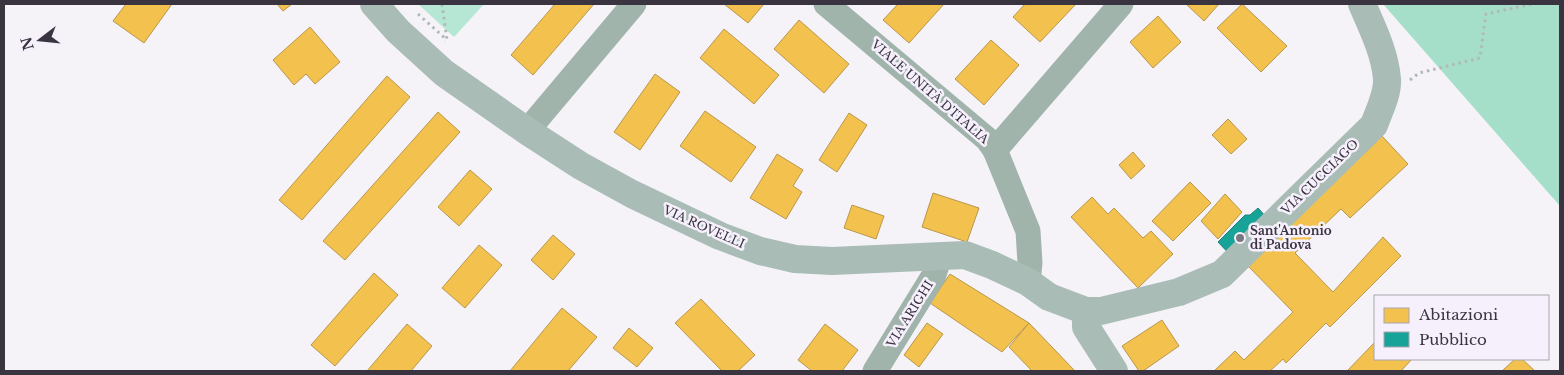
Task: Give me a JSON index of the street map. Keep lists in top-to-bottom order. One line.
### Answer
{"streets":{"street":["VIALE UNITÀ D'ITALIA","VIA CUCCIAGO","VIA ROVELLI","VIA ARIGHI"]},"crossings":[["VIALE UNITÀ D'ITALIA","VIA ROVELLI"],["VIA CUCCIAGO","VIA ROVELLI"],["VIA ROVELLI","VIA ARIGHI"]],"places":["Sant'Antonio di Padova"],"legend":["Abitazioni","Pubblico"],"north":"left"}
